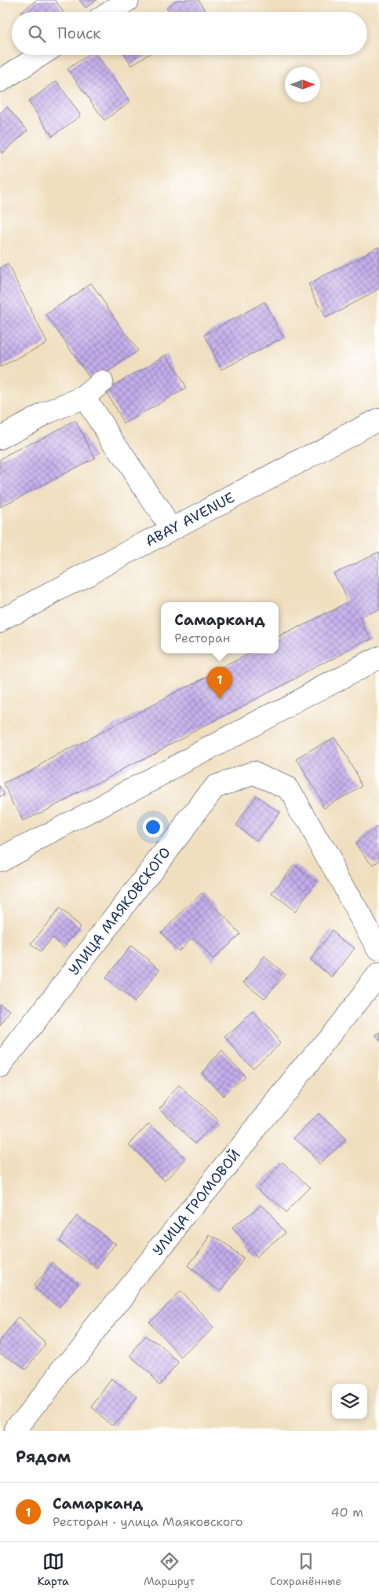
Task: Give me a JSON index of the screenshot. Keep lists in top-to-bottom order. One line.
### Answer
{"streets":{"street":["ABAY AVENUE","УЛИЦА МАЯКОВСКОГО","УЛИЦА ГРОМОВОЙ"]},"north":"right","page":{"search":"Поиск","popup":["Самарканд","Ресторан"],"pins":"1","heading":"Рядом","list":[{"mark":"1","name":"Самарканд","note":"Ресторан · улица Маяковского","value":"40 m"}],"nav":["Карта","Маршрут","Сохранённые"]}}
